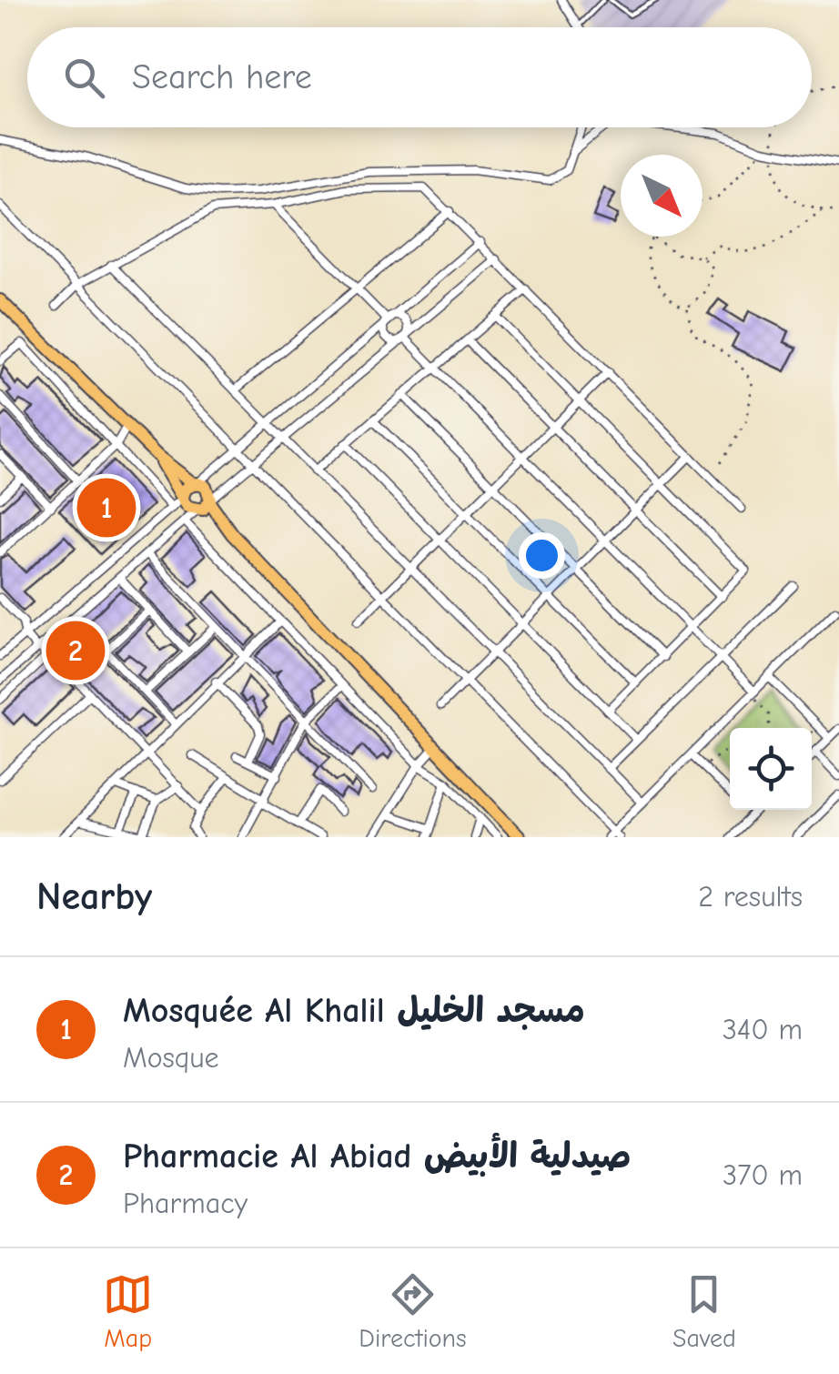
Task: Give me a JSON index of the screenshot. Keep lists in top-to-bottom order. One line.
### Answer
{"north":"bottom right","page":{"search":"Search here","pins":["1","2"],"heading":["Nearby","2 results"],"list":[{"mark":"1","name":"Mosquée Al Khalil مسجد الخليل","note":"Mosque","value":"340 m"},{"mark":"2","name":"Pharmacie Al Abiad صيدلية الأبيض","note":"Pharmacy","value":"370 m"}],"nav":["Map","Directions","Saved"]}}
